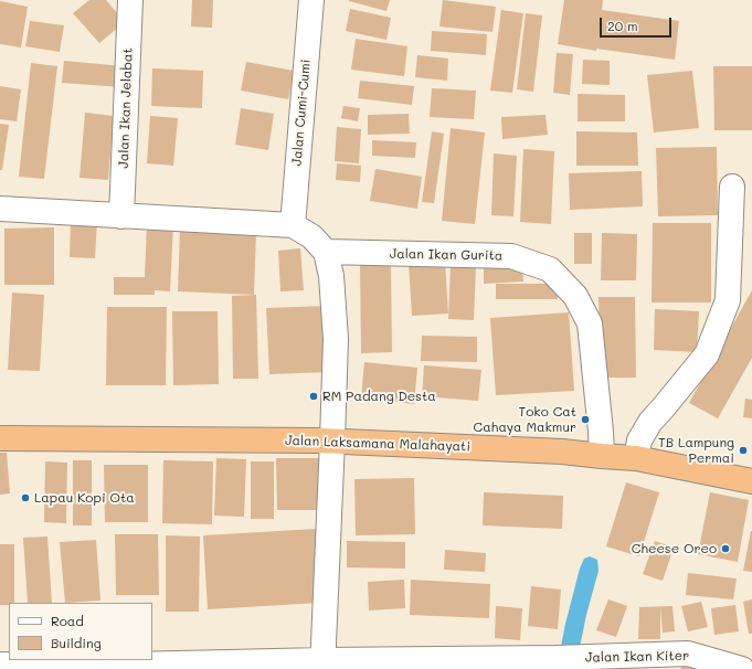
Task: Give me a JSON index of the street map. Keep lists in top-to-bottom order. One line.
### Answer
{"streets":{"highway":["Jalan Laksamana Malahayati"],"street":["Jalan Ikan Jelabat","Jalan Cumi-Cumi","Jalan Ikan Gurita","Jalan Ikan Kiter"]},"crossings":[["Jalan Ikan Gurita","Jalan Laksamana Malahayati"]],"places":["RM Padang Desta","Toko Cat Cahaya Makmur","TB Lampung Permai","Lapau Kopi Ota","Cheese Oreo"],"legend":["Road","Building"],"scale_bar":"20 m"}
